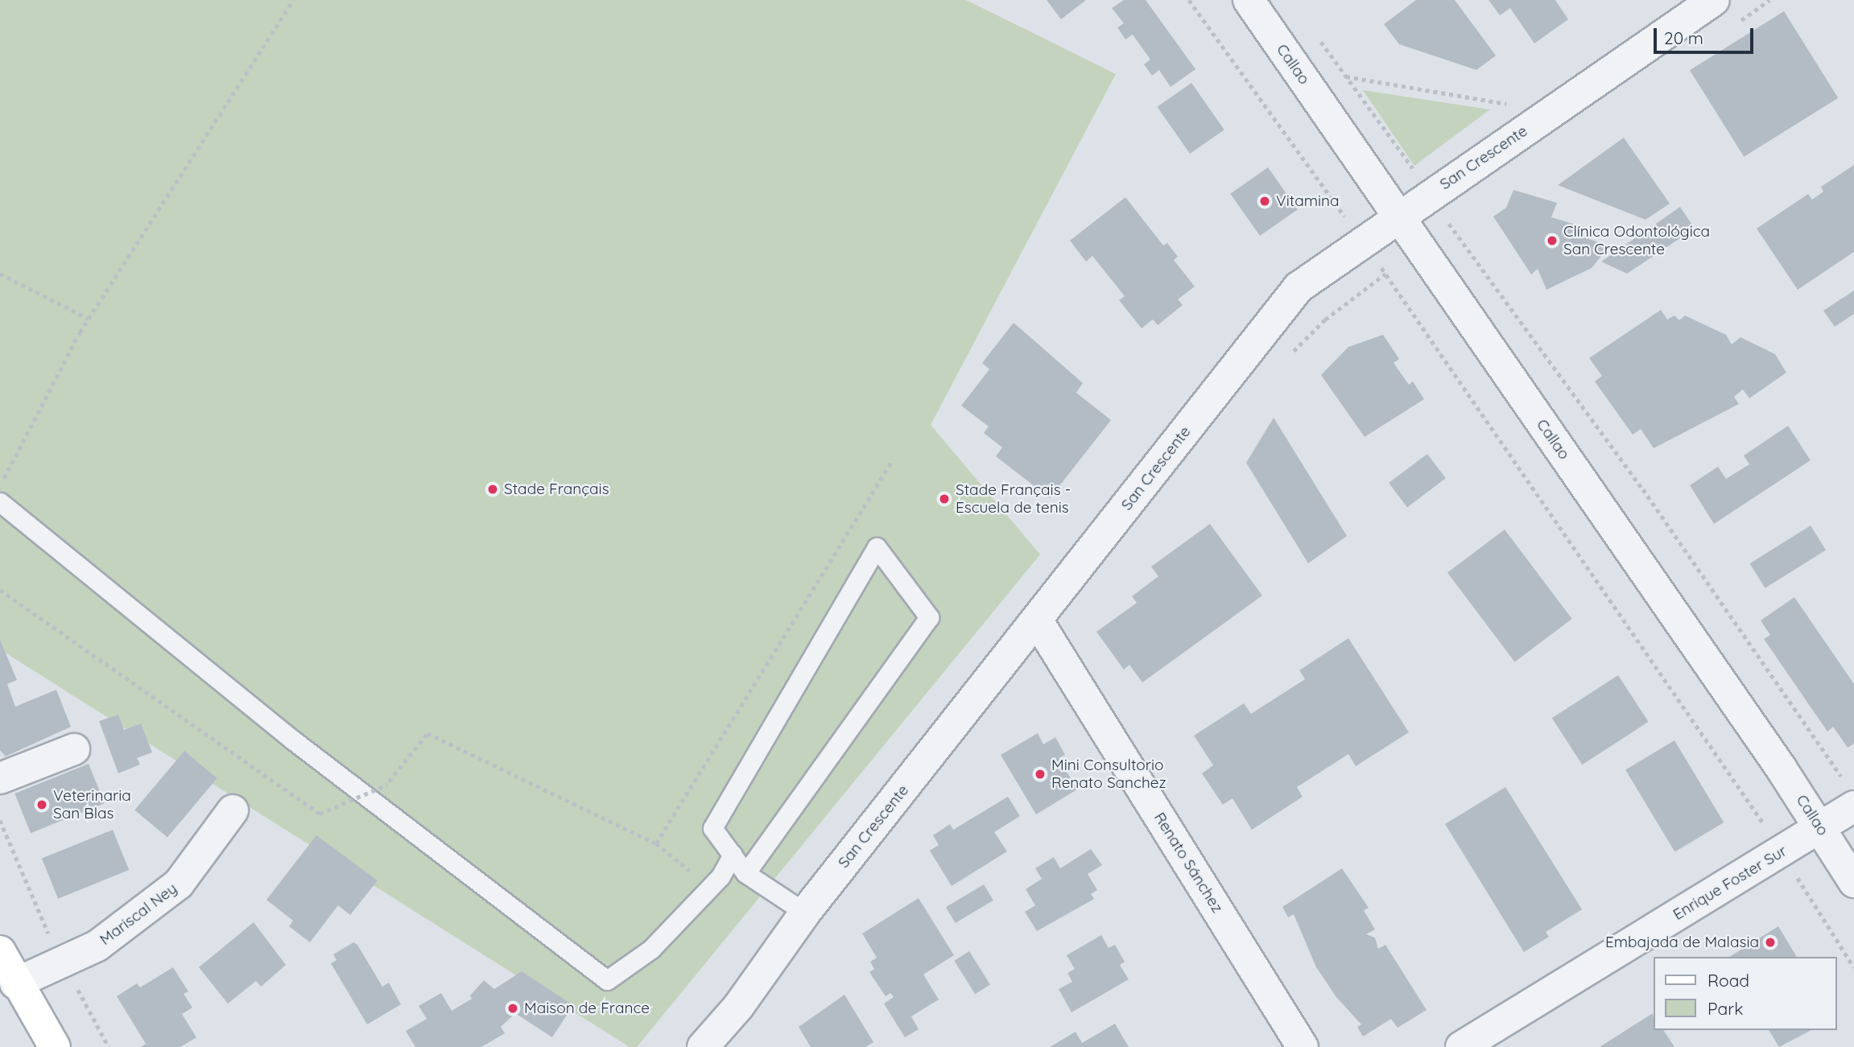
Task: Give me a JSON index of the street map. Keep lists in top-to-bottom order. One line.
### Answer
{"streets":{"street":["Callao","San Crescente","Renato Sánchez","Enrique Foster Sur","Mariscal Ney"]},"crossings":[["Callao","San Crescente"],["Callao","Enrique Foster Sur"],["San Crescente","Renato Sánchez"]],"places":["Vitamina","Clínica Odontológica San Crescente","Stade Français","Stade Français - Escuela de tenis","Mini Consultorio Renato Sanchez","Veterinaria San Blas","Embajada de Malasia","Maison de France"],"legend":["Road","Park"],"scale_bar":"20 m"}
